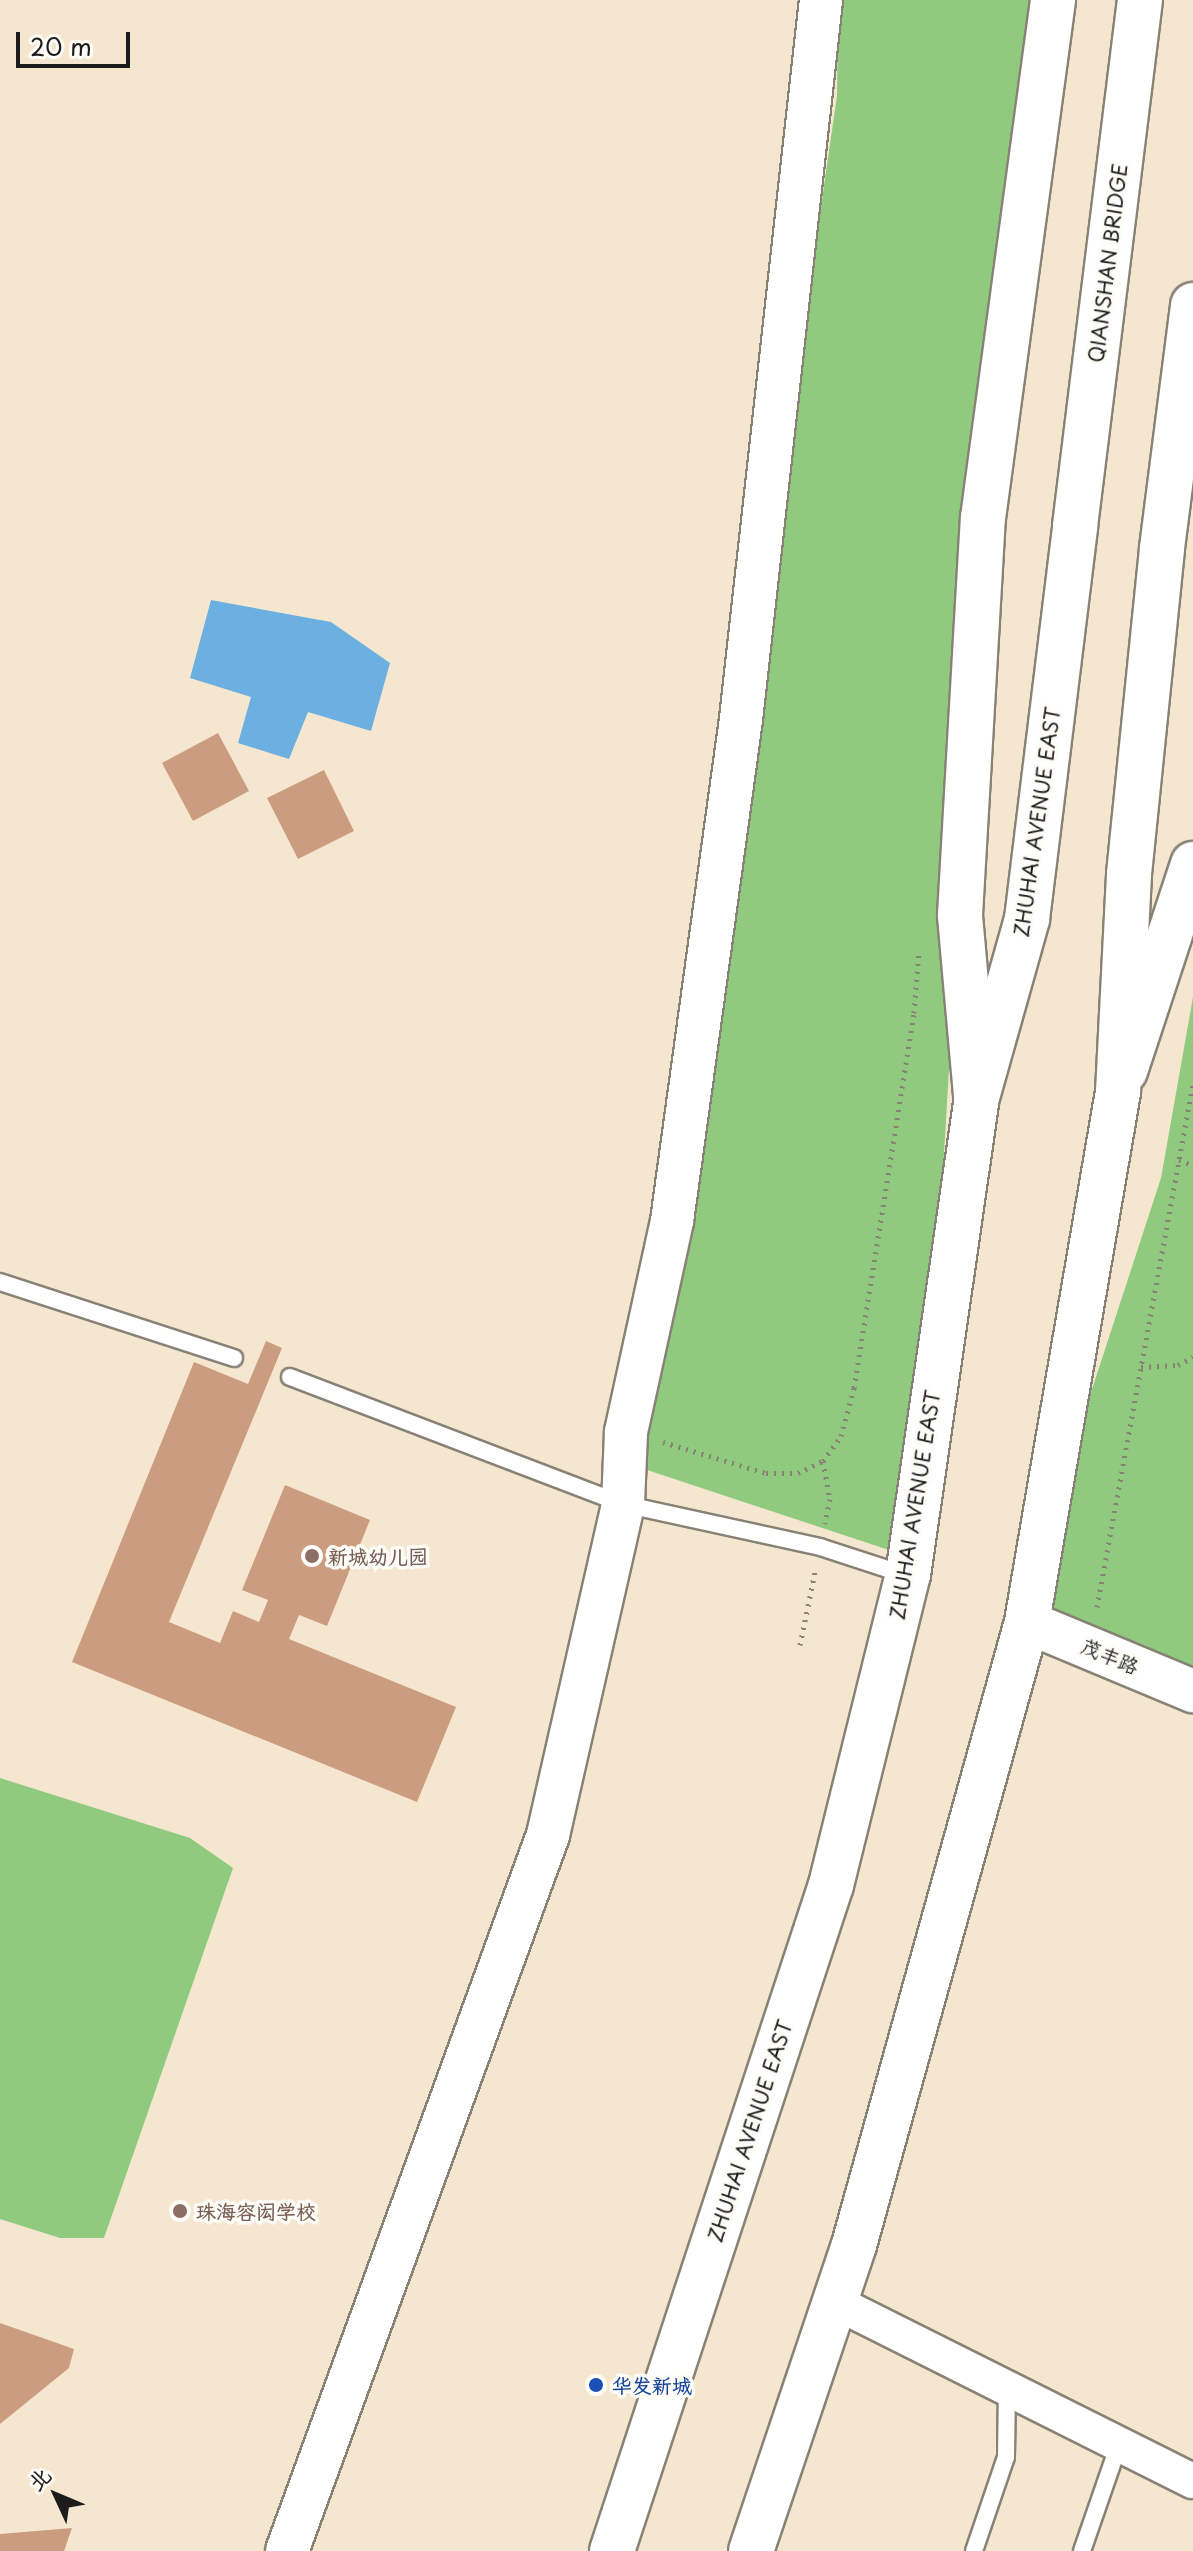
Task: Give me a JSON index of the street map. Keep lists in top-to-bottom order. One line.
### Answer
{"streets":{"main road":["QIANSHAN BRIDGE","ZHUHAI AVENUE EAST"],"street":["茂丰路"]},"crossings":[["QIANSHAN BRIDGE","ZHUHAI AVENUE EAST"]],"places":["新城幼儿园","珠海容闳学校","华发新城"],"scale_bar":"20 m","north":"top left"}
